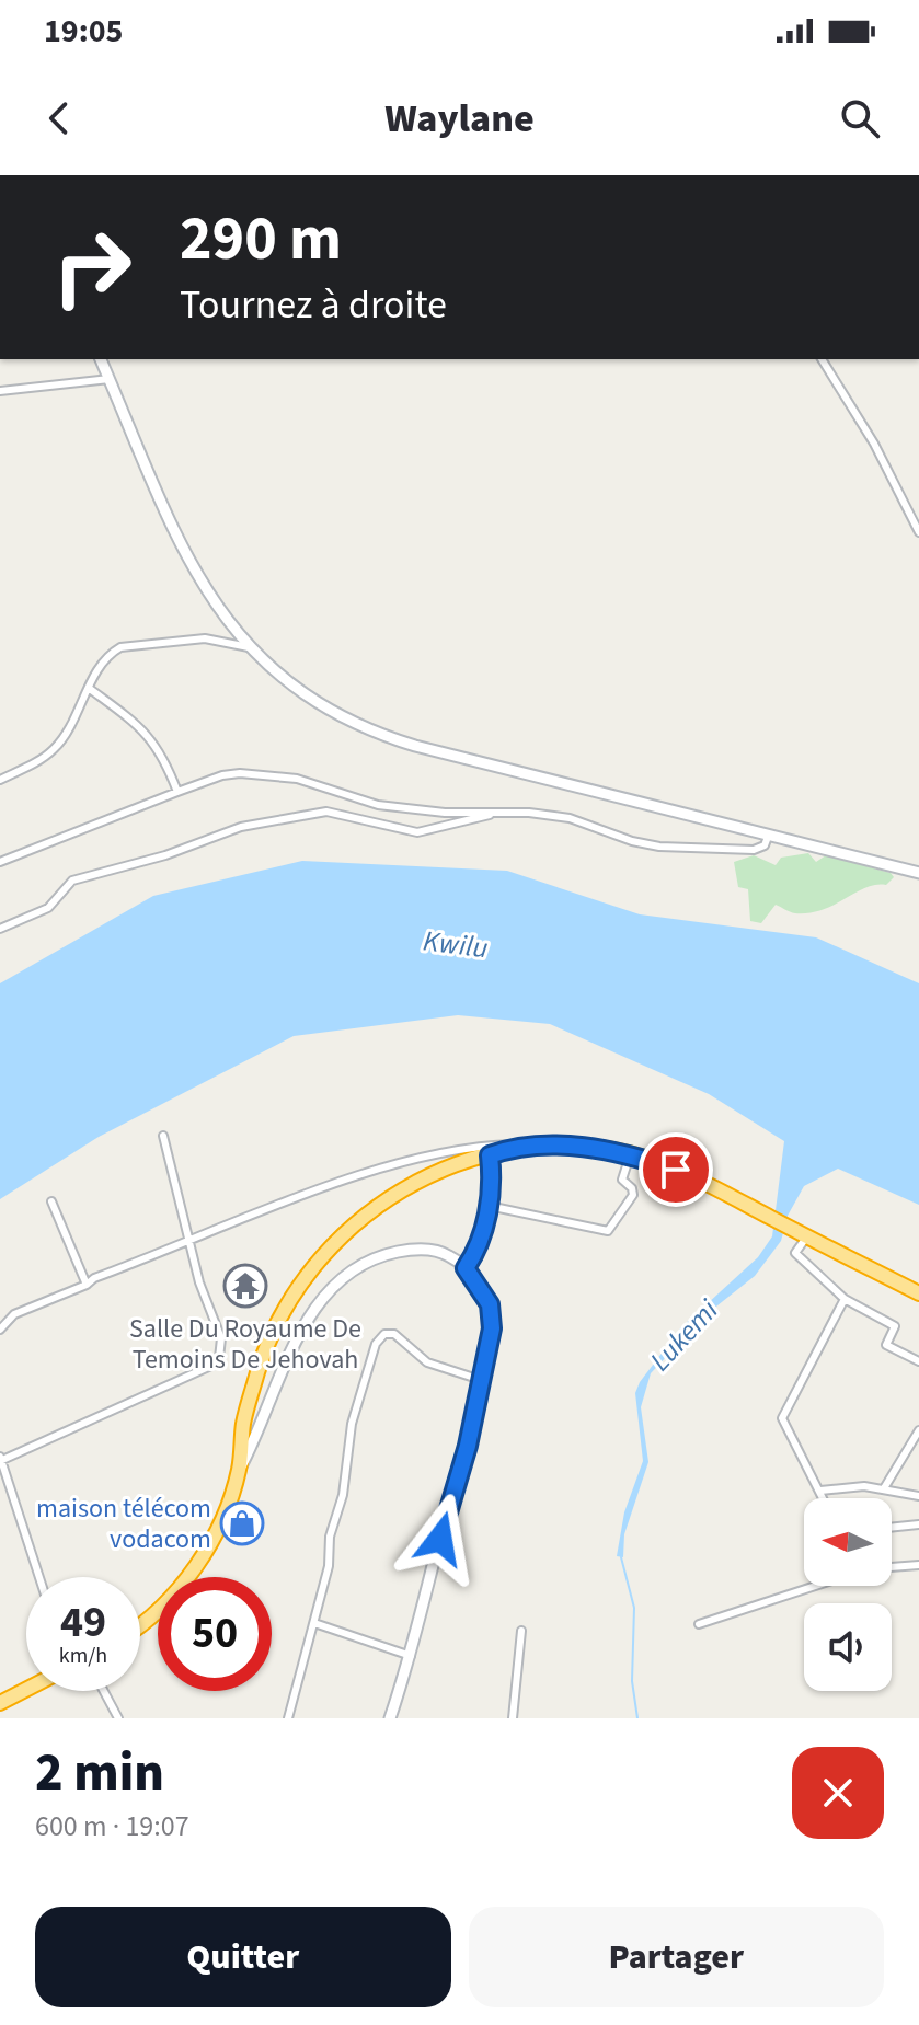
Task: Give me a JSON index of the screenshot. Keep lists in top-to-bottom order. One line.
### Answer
{"water":["Kwilu","Lukemi"],"places":{"temple":["Salle Du Royaume De Temoins De Jehovah"],"shop":["maison télécom vodacom"]},"north":"left","page":{"status":"19:05","header":"Waylane","turn":["290 m","Tournez à droite"],"speed":"49 km/h","limit":"50","heading":["2 min","600 m · 19:07"],"buttons":["Quitter","Partager"]}}
